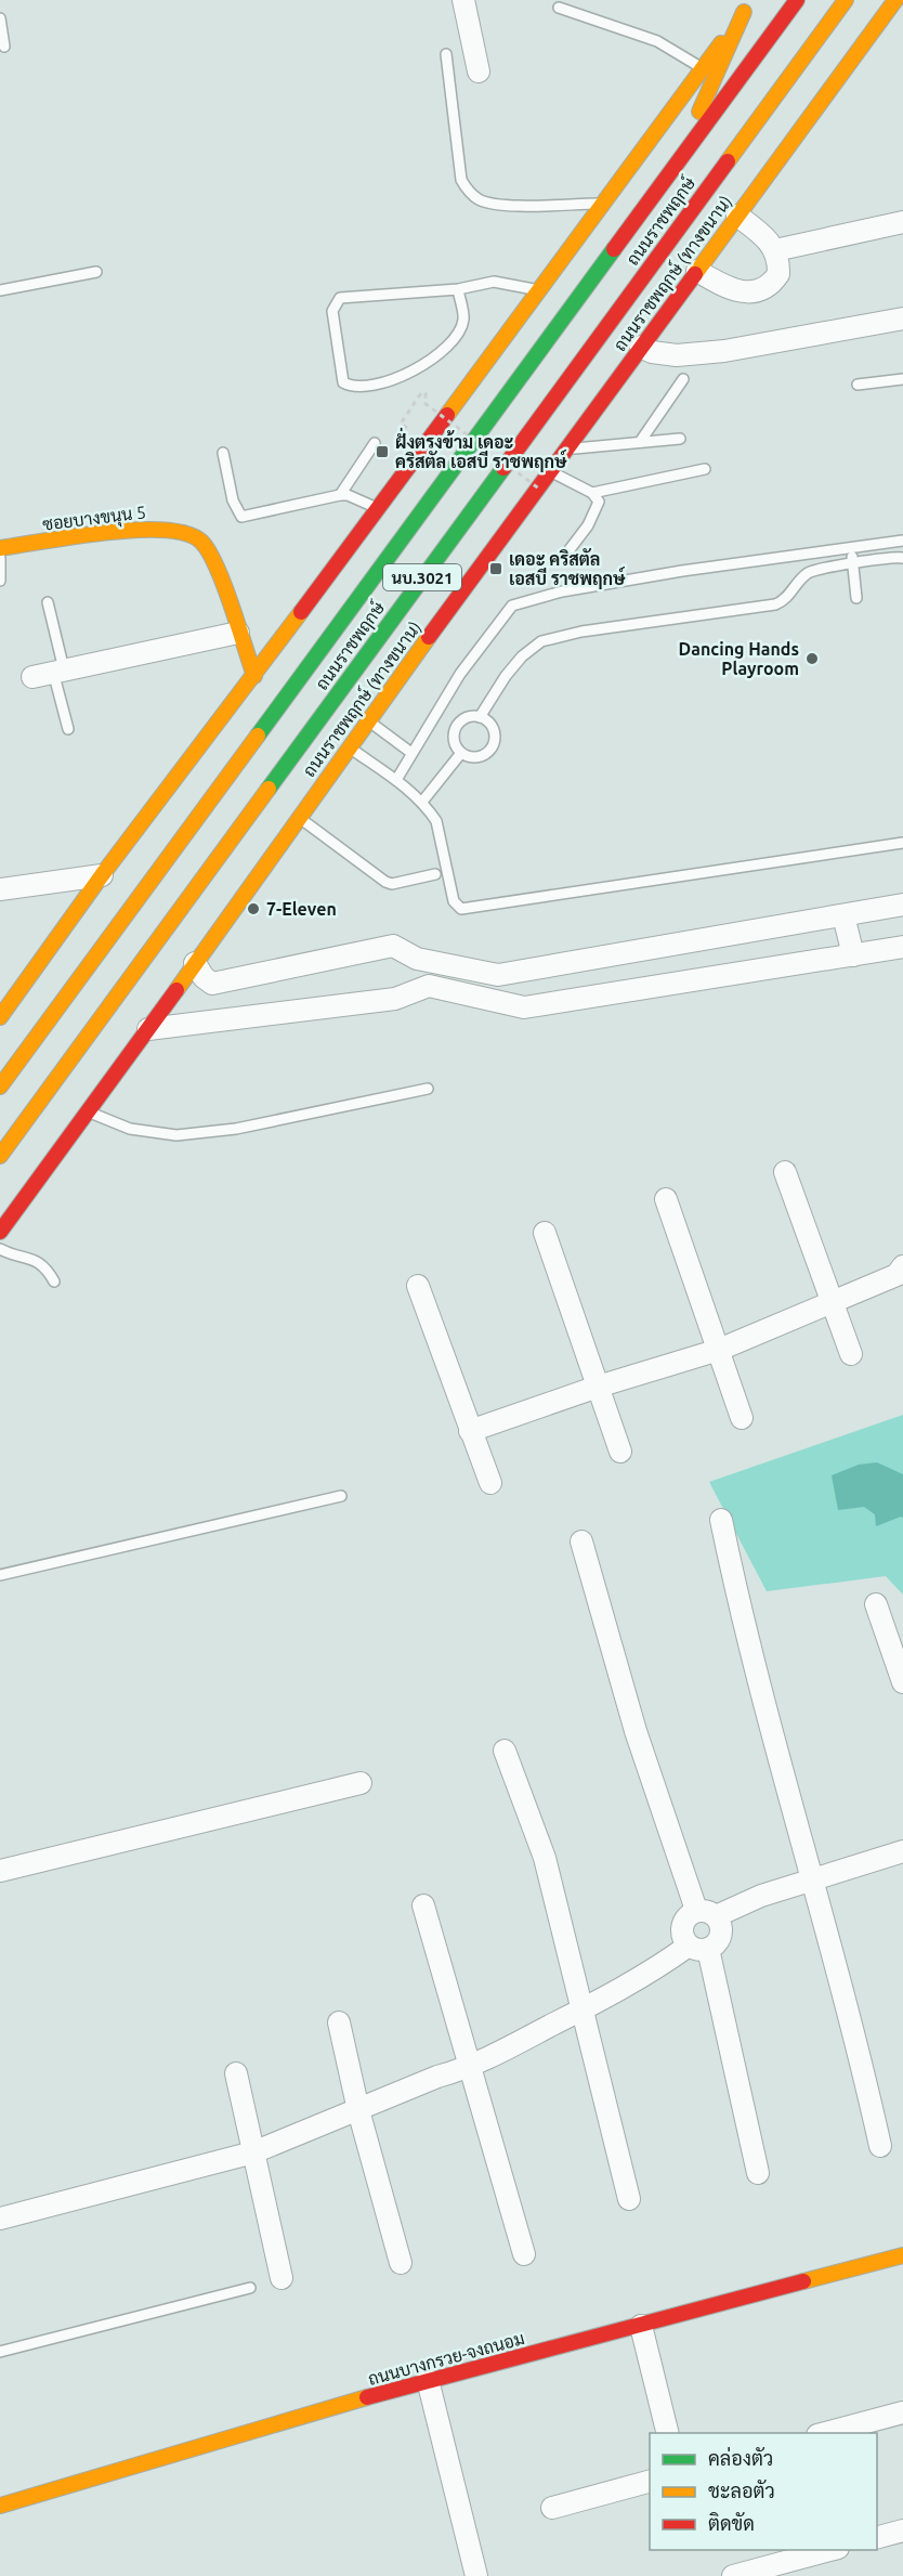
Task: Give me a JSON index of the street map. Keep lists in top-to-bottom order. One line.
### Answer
{"streets":{"main road":["ถนนราชพฤกษ์","ถนนราชพฤกษ์ (ทางขนาน)","ซอยบางขนุน 5","นบ.3021","ถนนบางกรวย-จงถนอม"]},"places":{"transit":["ฝั่งตรงข้าม เดอะ คริสตัล เอสบี ราชพฤกษ์","เดอะ คริสตัล เอสบี ราชพฤกษ์"],"other":["Dancing Hands Playroom","7-Eleven"]},"legend":["คล่องตัว","ชะลอตัว","ติดขัด"]}
